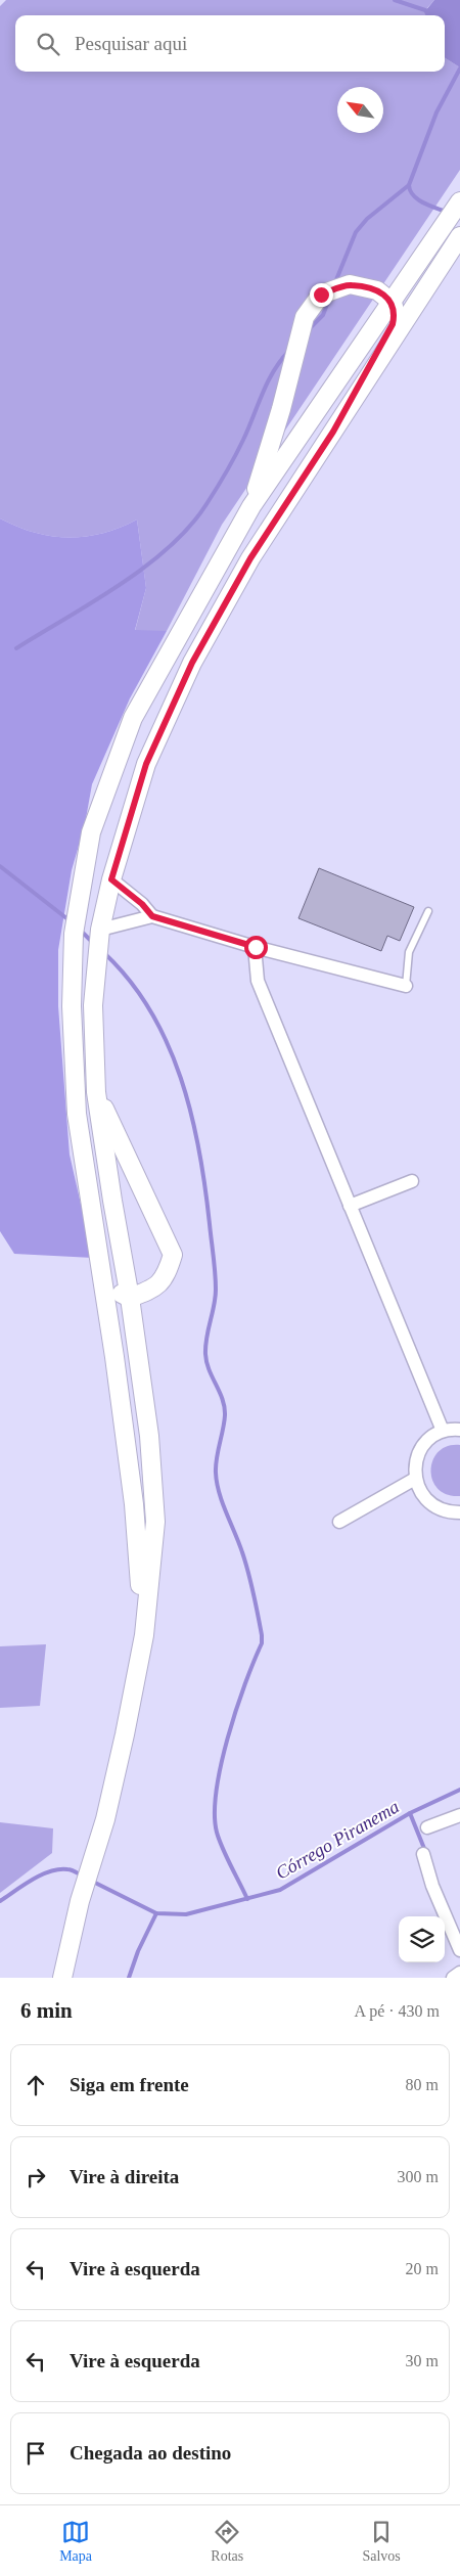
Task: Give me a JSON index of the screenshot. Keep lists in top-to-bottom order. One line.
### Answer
{"water":["Córrego Piranema"],"north":"top left","page":{"search":"Pesquisar aqui","heading":["6 min","A pé · 430 m"],"list":[["Siga em frente","80 m"],["Vire à direita","300 m"],["Vire à esquerda","20 m"],["Vire à esquerda","30 m"],"Chegada ao destino"],"nav":["Mapa","Rotas","Salvos"]}}
